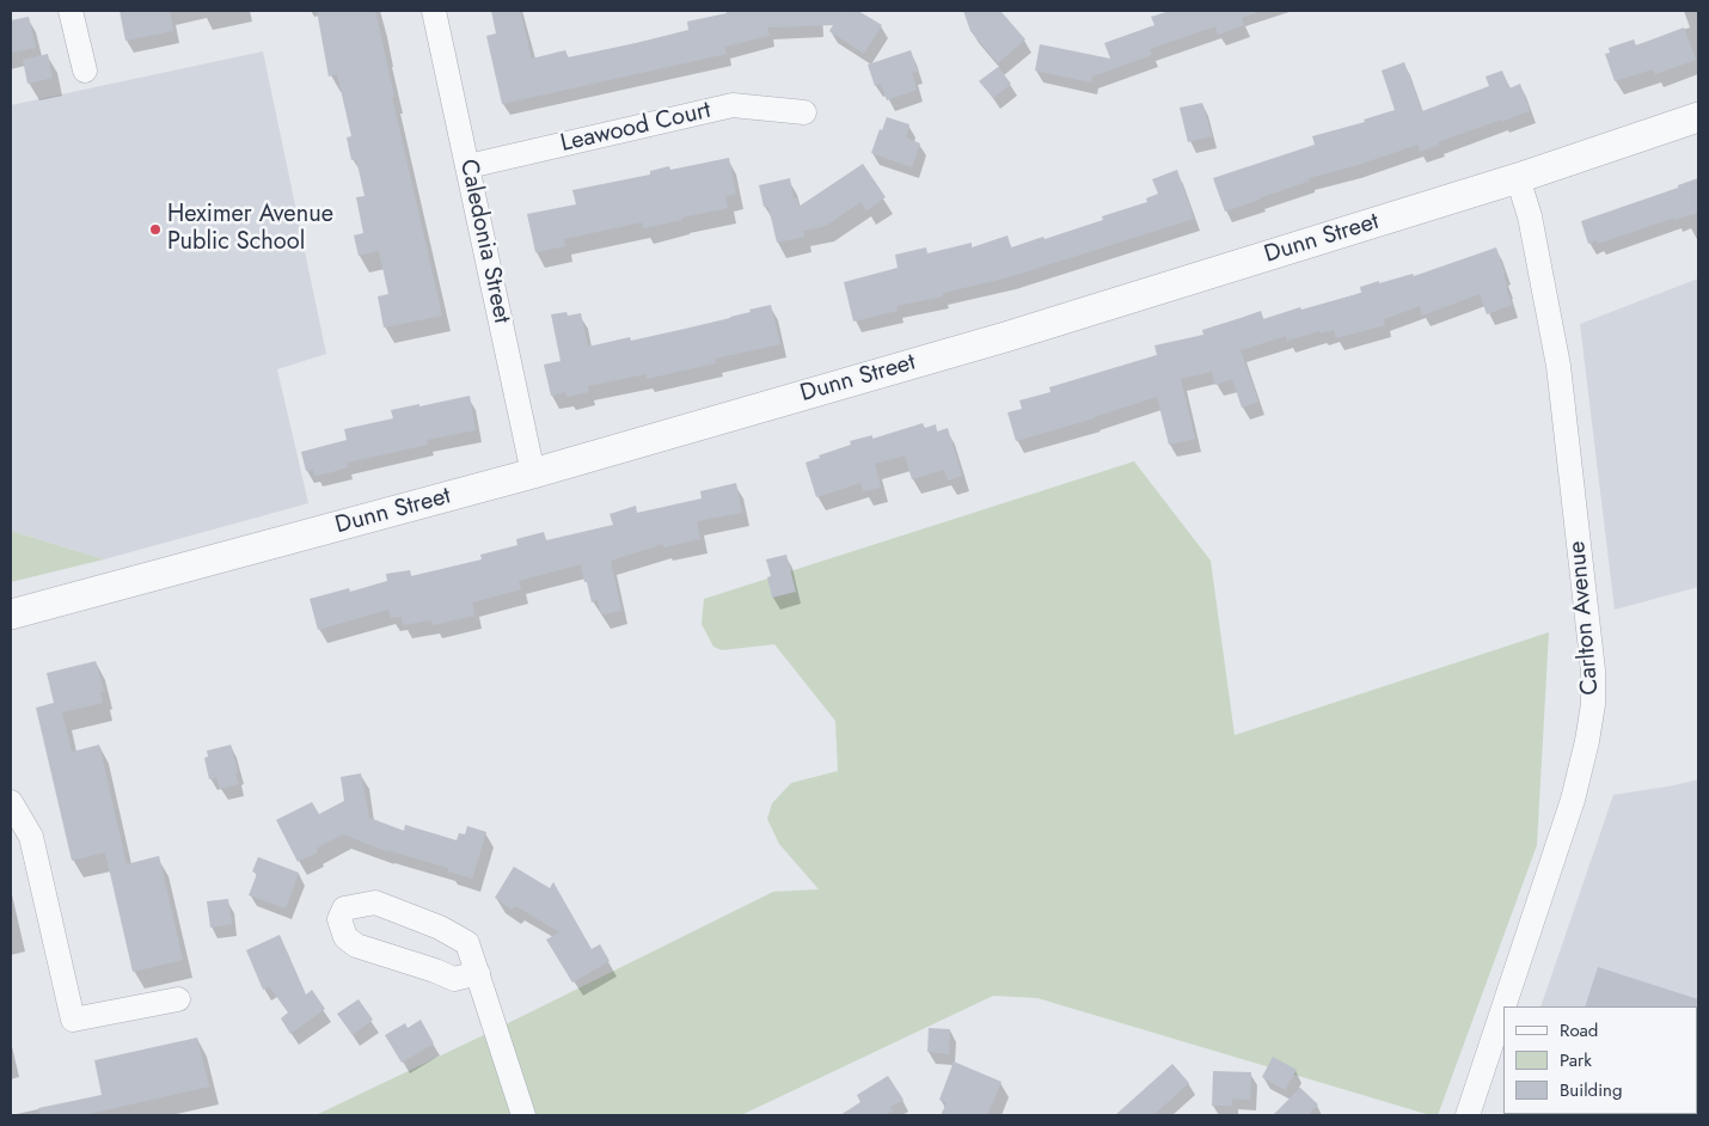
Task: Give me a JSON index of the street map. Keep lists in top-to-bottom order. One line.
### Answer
{"streets":{"street":["Leawood Court","Dunn Street","Caledonia Street","Carlton Avenue"]},"crossings":[["Leawood Court","Caledonia Street"],["Dunn Street","Caledonia Street"],["Dunn Street","Carlton Avenue"]],"places":["Heximer Avenue Public School"],"legend":["Road","Park","Building"]}
